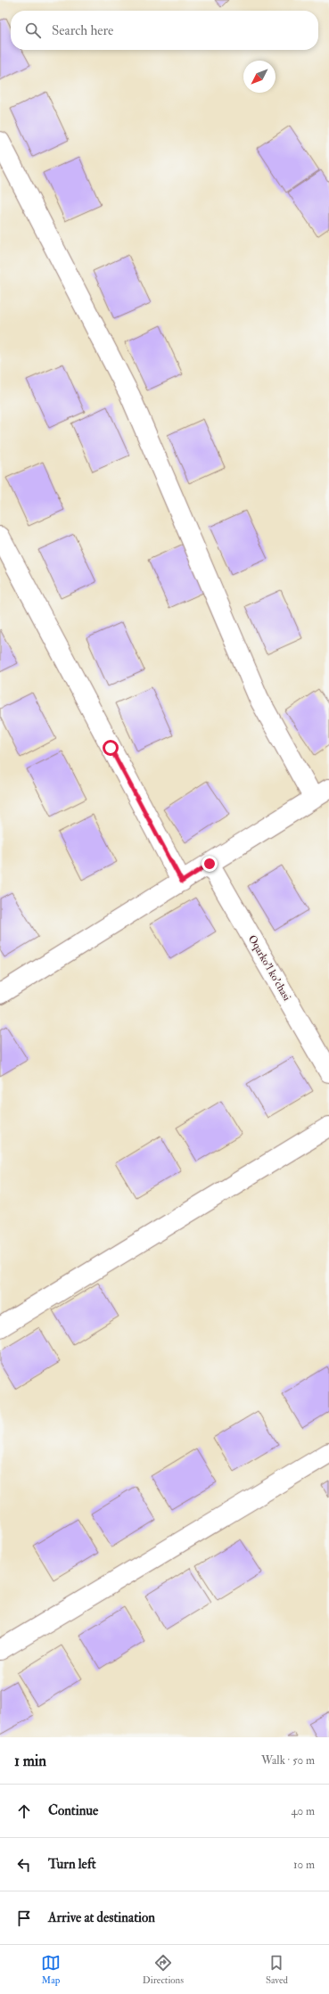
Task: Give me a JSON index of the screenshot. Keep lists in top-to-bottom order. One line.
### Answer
{"streets":{"street":["Oqarko'l ko'chasi"]},"north":"bottom left","page":{"search":"Search here","heading":["1 min","Walk · 50 m"],"list":[["Continue","40 m"],["Turn left","10 m"],"Arrive at destination"],"nav":["Map","Directions","Saved"]}}
